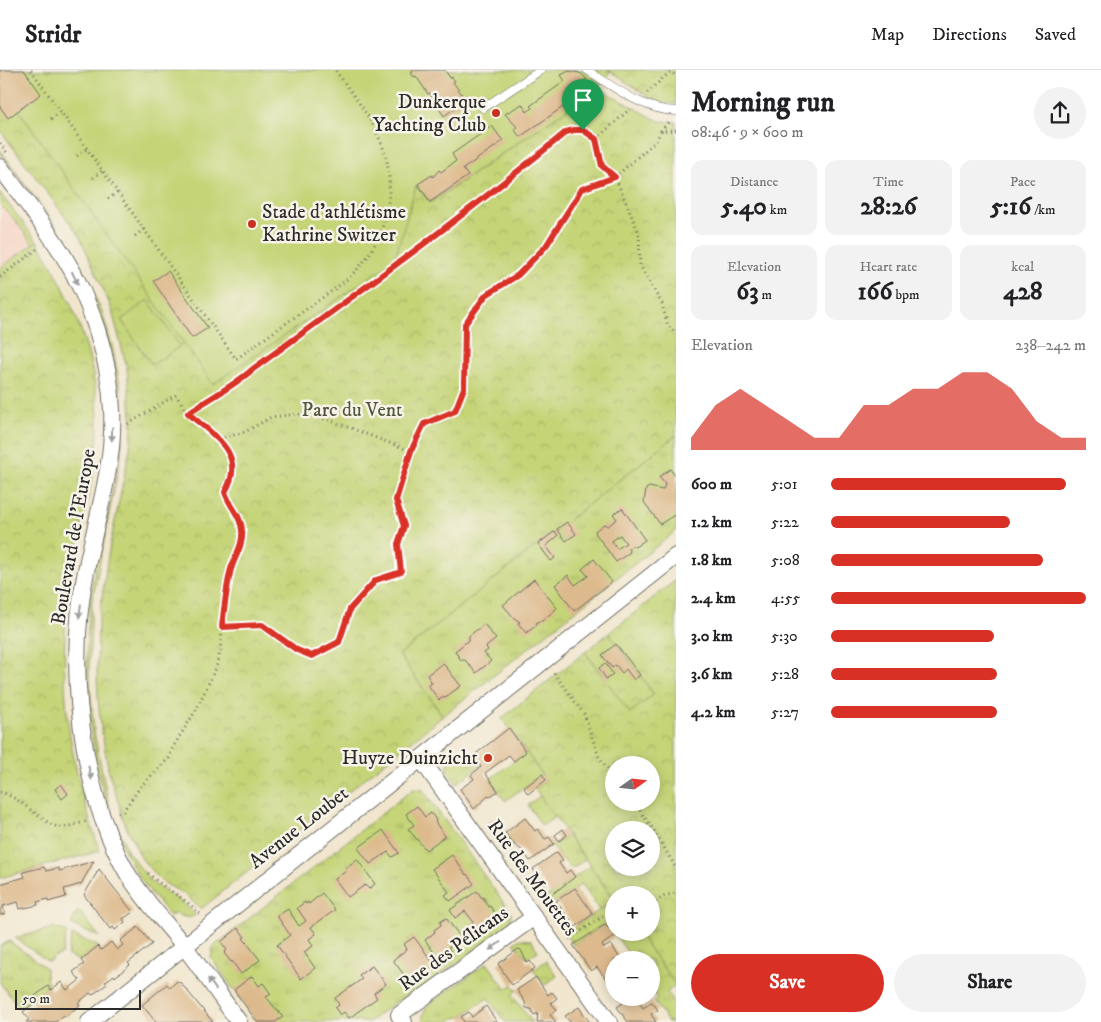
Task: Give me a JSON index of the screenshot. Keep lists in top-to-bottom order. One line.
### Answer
{"streets":{"street":["Boulevard de l'Europe","Avenue Loubet","Rue des Mouettes","Rue des Pélicans"]},"crossings":[["Boulevard de l'Europe","Avenue Loubet"],["Avenue Loubet","Rue des Mouettes"],["Rue des Mouettes","Rue des Pélicans"]],"one_way":["Rue des Pélicans"],"parks":["Parc du Vent"],"places":["Dunkerque Yachting Club","Stade d'athlétisme Kathrine Switzer","Huyze Duinzicht"],"scale_bar":"50 m","north":"right","page":{"header":"Stridr","nav":["Map","Directions","Saved"],"heading":["Morning run","08:46 · 9 × 600 m"],"stats":[["Distance","5.40 km"],["Time","28:26"],["Pace","5:16 /km"],["Elevation","63 m"],["Heart rate","166 bpm"],["kcal","428"]],"chart":["Elevation","238–242 m"],"list":[{"name":"600 m","note":"5:01"},{"name":"1.2 km","note":"5:22"},{"name":"1.8 km","note":"5:08"},{"name":"2.4 km","note":"4:55"},{"name":"3.0 km","note":"5:30"},{"name":"3.6 km","note":"5:28"},{"name":"4.2 km","note":"5:27"}],"map_buttons":["+","−"],"buttons":["Save","Share"],"scale":"50 m"}}
